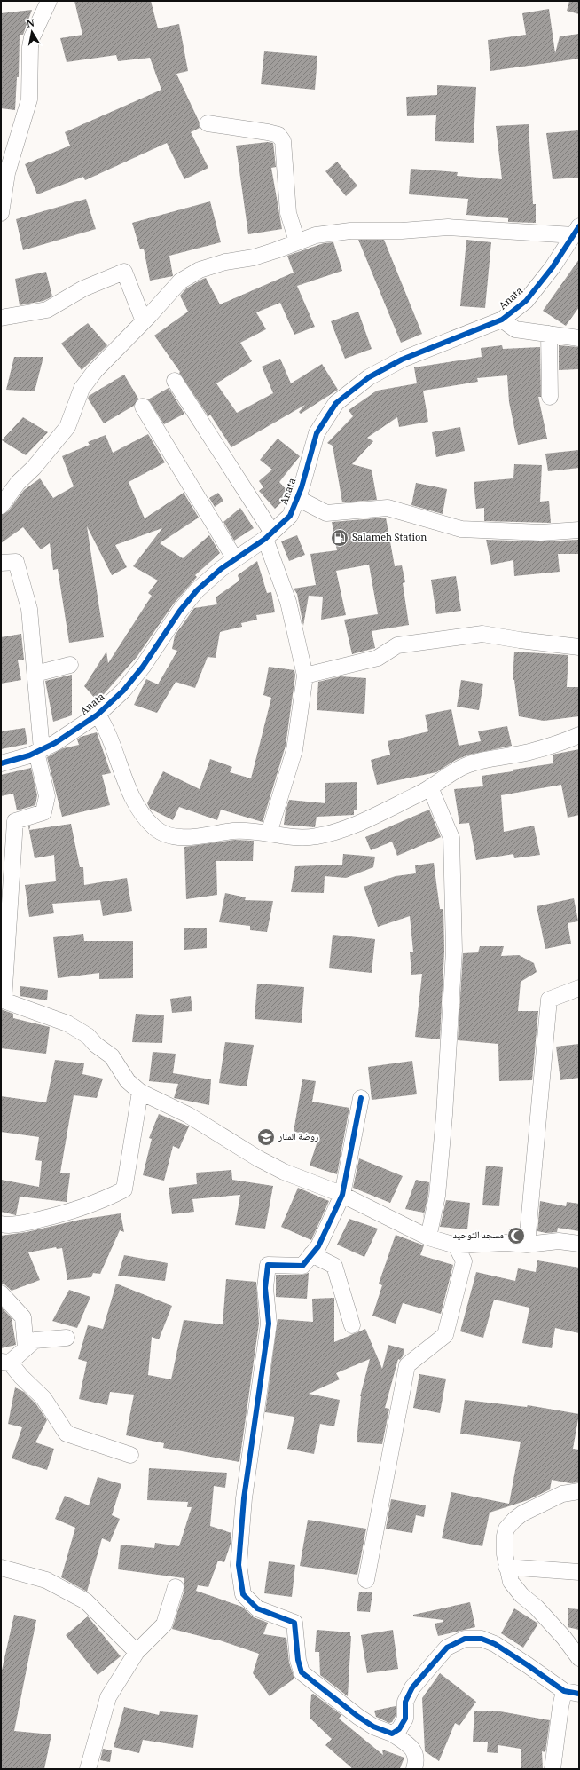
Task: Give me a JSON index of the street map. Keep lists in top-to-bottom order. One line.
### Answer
{"streets":{"street":["Anata"]},"places":{"fuel station":["Salameh Station"],"school or university":["روضة المنار"],"mosque":["مسجد التوحيد"]},"north":"top"}
